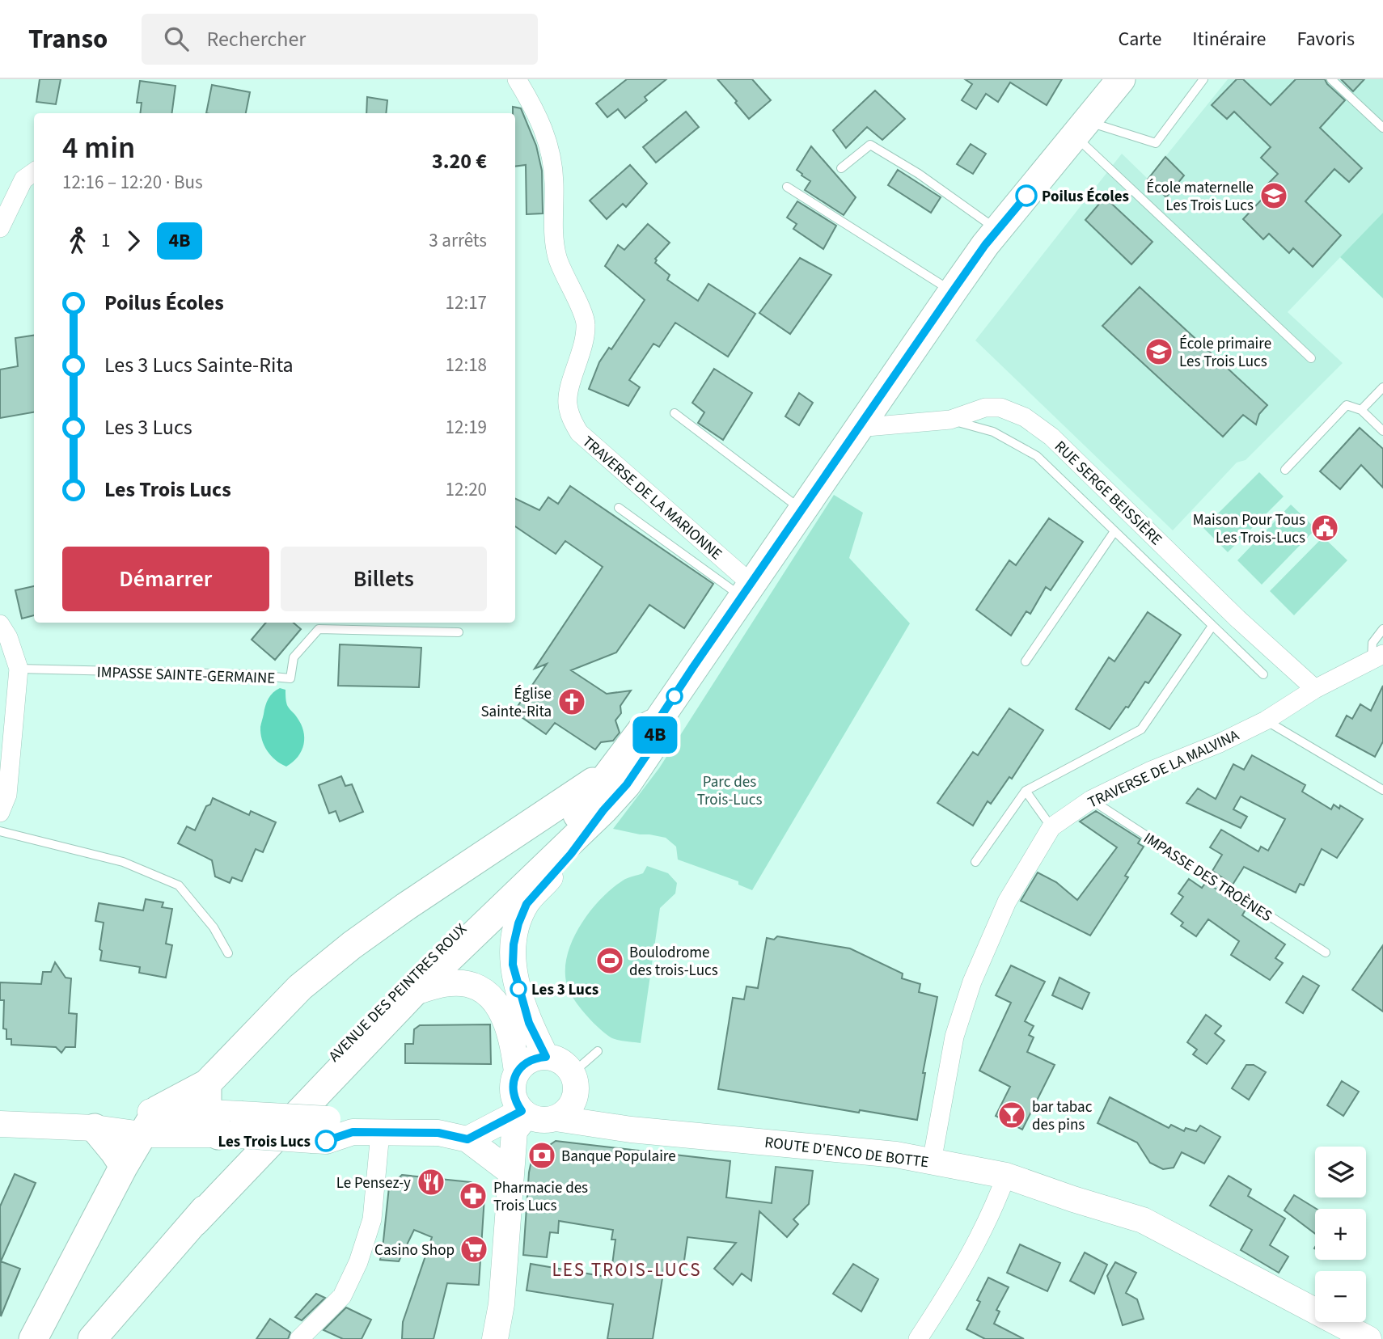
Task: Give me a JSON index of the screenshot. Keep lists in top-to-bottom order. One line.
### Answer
{"streets":{"main road":["AVENUE DES PEINTRES ROUX","ROUTE D'ENCO DE BOTTE"],"street":["RUE SERGE BEISSIÈRE","TRAVERSE DE LA MARIONNE","TRAVERSE DE LA MALVINA"],"lane":["IMPASSE SAINTE-GERMAINE","IMPASSE DES TROÈNES"]},"crossings":[["RUE SERGE BEISSIÈRE","TRAVERSE DE LA MALVINA"],["TRAVERSE DE LA MALVINA","IMPASSE DES TROÈNES"],["TRAVERSE DE LA MALVINA","ROUTE D'ENCO DE BOTTE"]],"districts":["LES TROIS-LUCS"],"parks":["Parc des Trois-Lucs"],"places":{"other":["Poilus Écoles","Les 3 Lucs","Les Trois Lucs"],"school or university":["École maternelle Les Trois Lucs","École primaire Les Trois Lucs"],"public building":["Maison Pour Tous Les Trois-Lucs"],"church":["Église Sainte-Rita"],"sports":["Boulodrome des trois-Lucs"],"bar":["bar tabac des pins"],"bank":["Banque Populaire"],"restaurant":["Le Pensez-y"],"pharmacy":["Pharmacie des Trois Lucs"],"supermarket":["Casino Shop"]},"lines":["bus line 4B"],"page":{"header":"Transo","search":"Rechercher","nav":["Carte","Itinéraire","Favoris"],"on_map":"4B","heading":["4 min","12:16 – 12:20 · Bus","3.20 €"],"legs":["1","4B","3 arrêts"],"list":[{"name":"Poilus Écoles","value":"12:17"},{"name":"Les 3 Lucs Sainte-Rita","value":"12:18"},{"name":"Les 3 Lucs","value":"12:19"},{"name":"Les Trois Lucs","value":"12:20"}],"buttons":["Démarrer","Billets"],"map_buttons":["+","−"]}}
